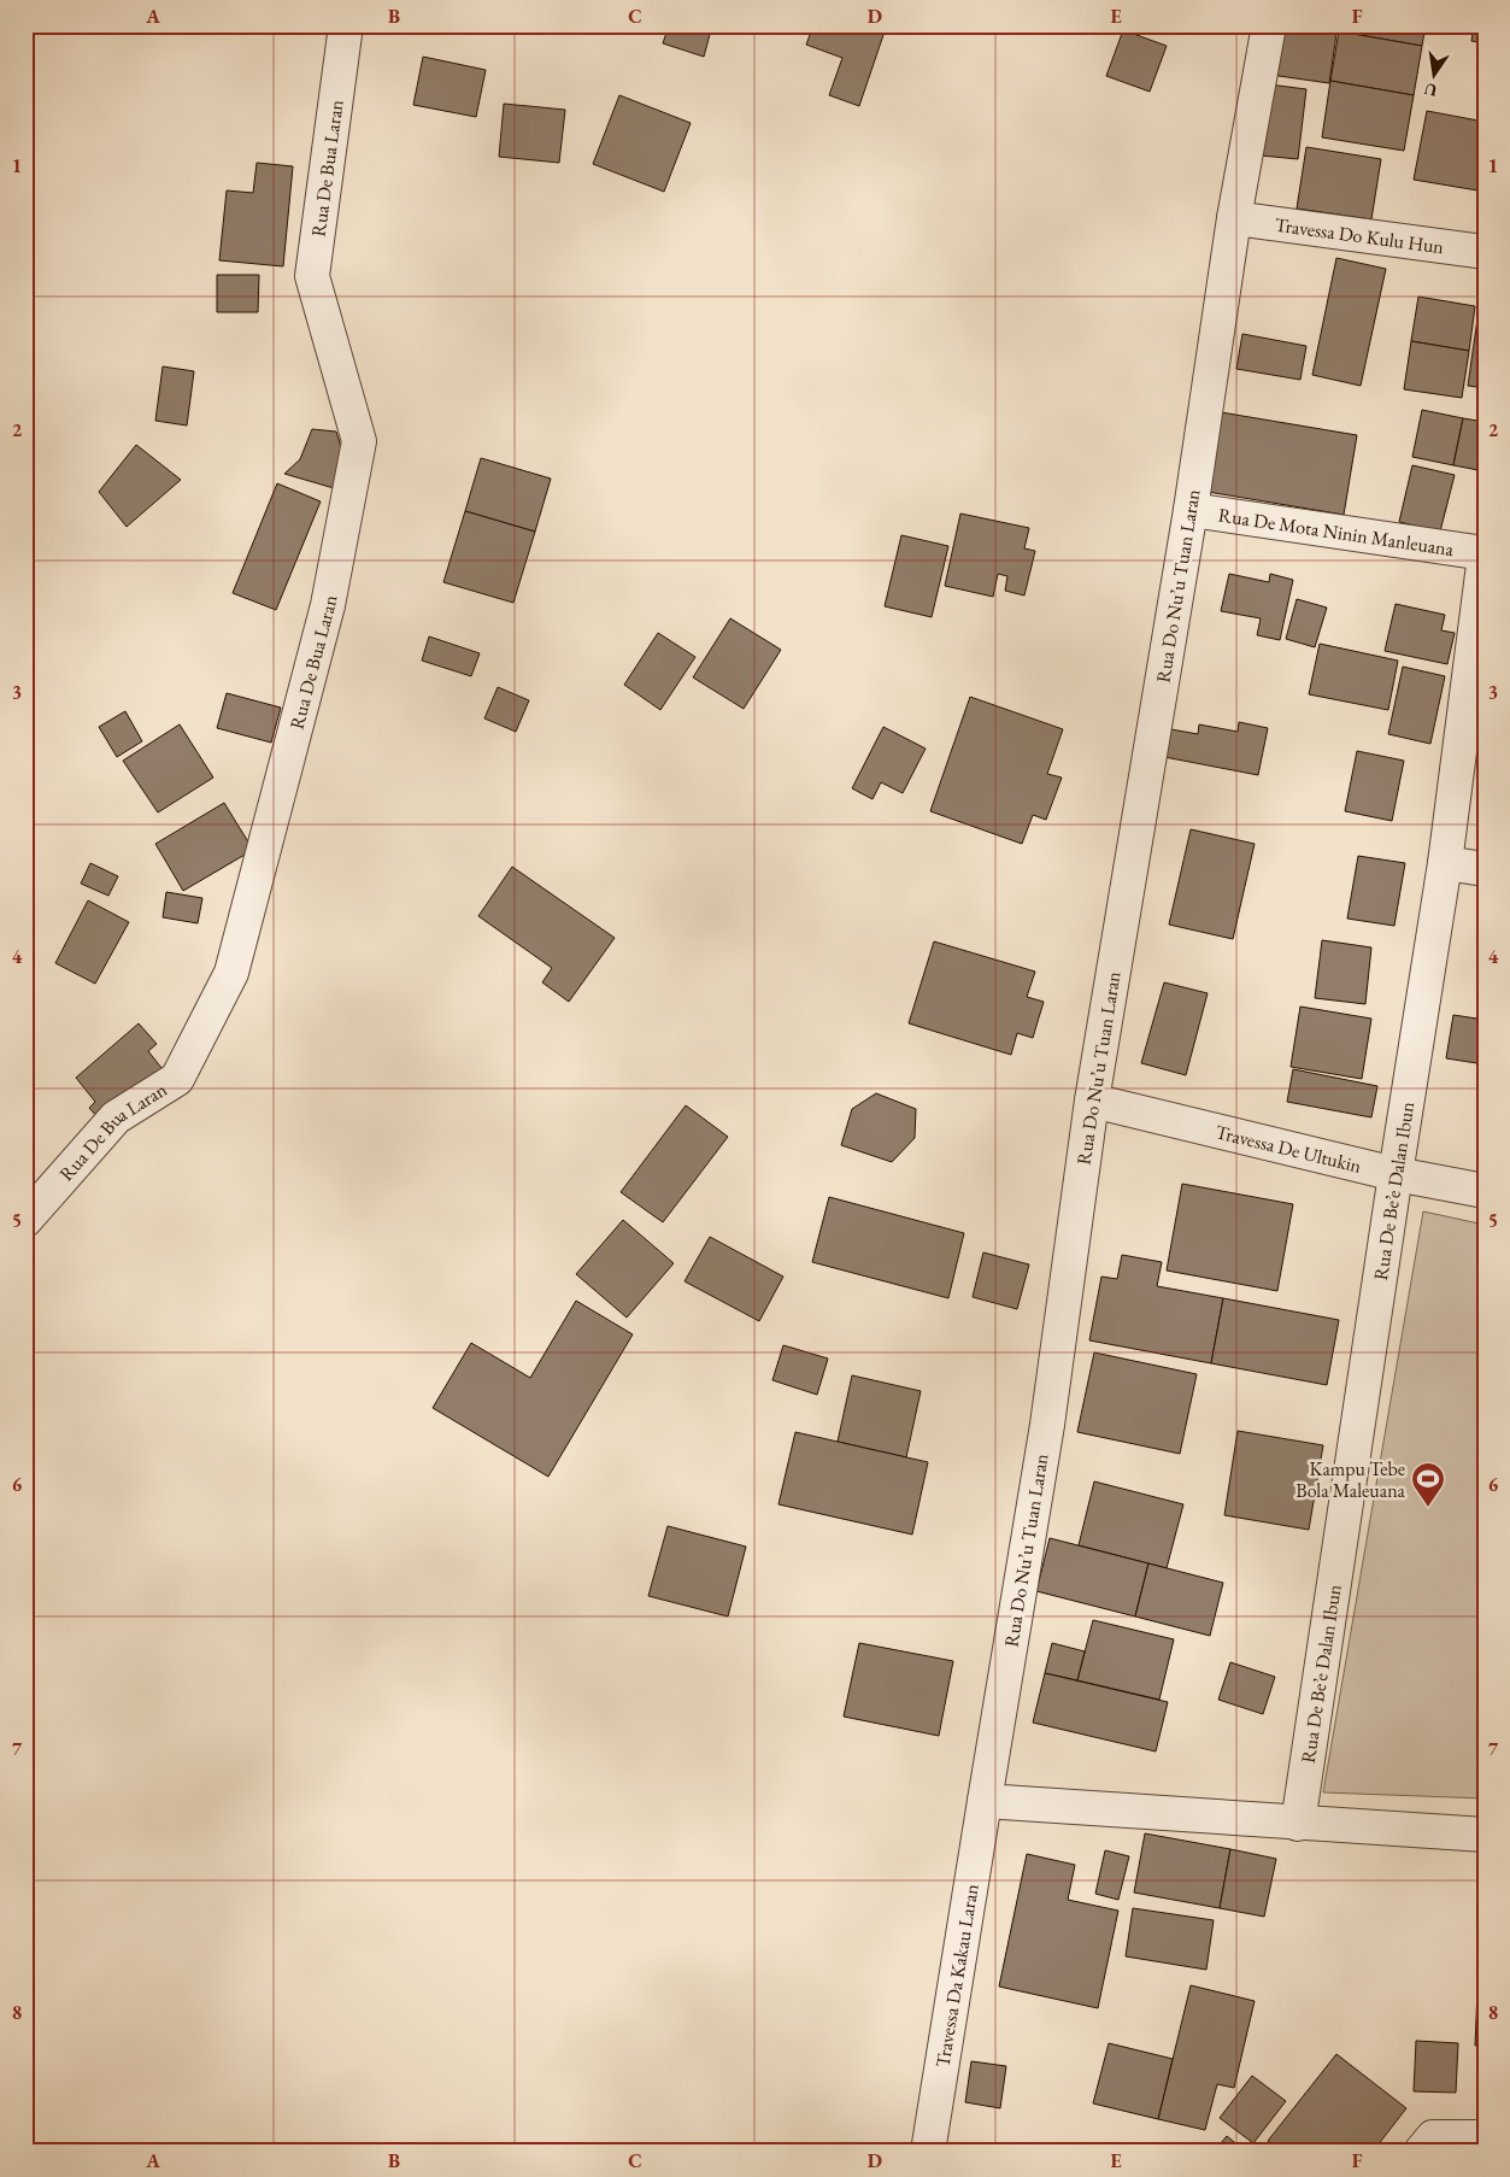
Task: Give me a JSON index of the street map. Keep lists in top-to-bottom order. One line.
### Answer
{"streets":{"street":["Rua De Bua Laran","Travessa Do Kulu Hun","Rua De Mota Ninin Manleuana","Rua Do Nu’u Tuan Laran","Travessa De Ultukin","Rua De Be’e Dalan Ibun","Travessa Da Kakau Laran"]},"crossings":[["Travessa Do Kulu Hun","Rua Do Nu’u Tuan Laran"],["Rua De Mota Ninin Manleuana","Rua Do Nu’u Tuan Laran"],["Rua De Mota Ninin Manleuana","Rua De Be’e Dalan Ibun"],["Rua Do Nu’u Tuan Laran","Travessa De Ultukin"],["Rua Do Nu’u Tuan Laran","Travessa Da Kakau Laran"],["Travessa De Ultukin","Rua De Be’e Dalan Ibun"]],"places":{"sports":["Kampu Tebe Bola Maleuana"]},"north":"bottom","grid":{"columns":["A","B","C","D","E","F"],"rows":["1","2","3","4","5","6","7","8"]}}
